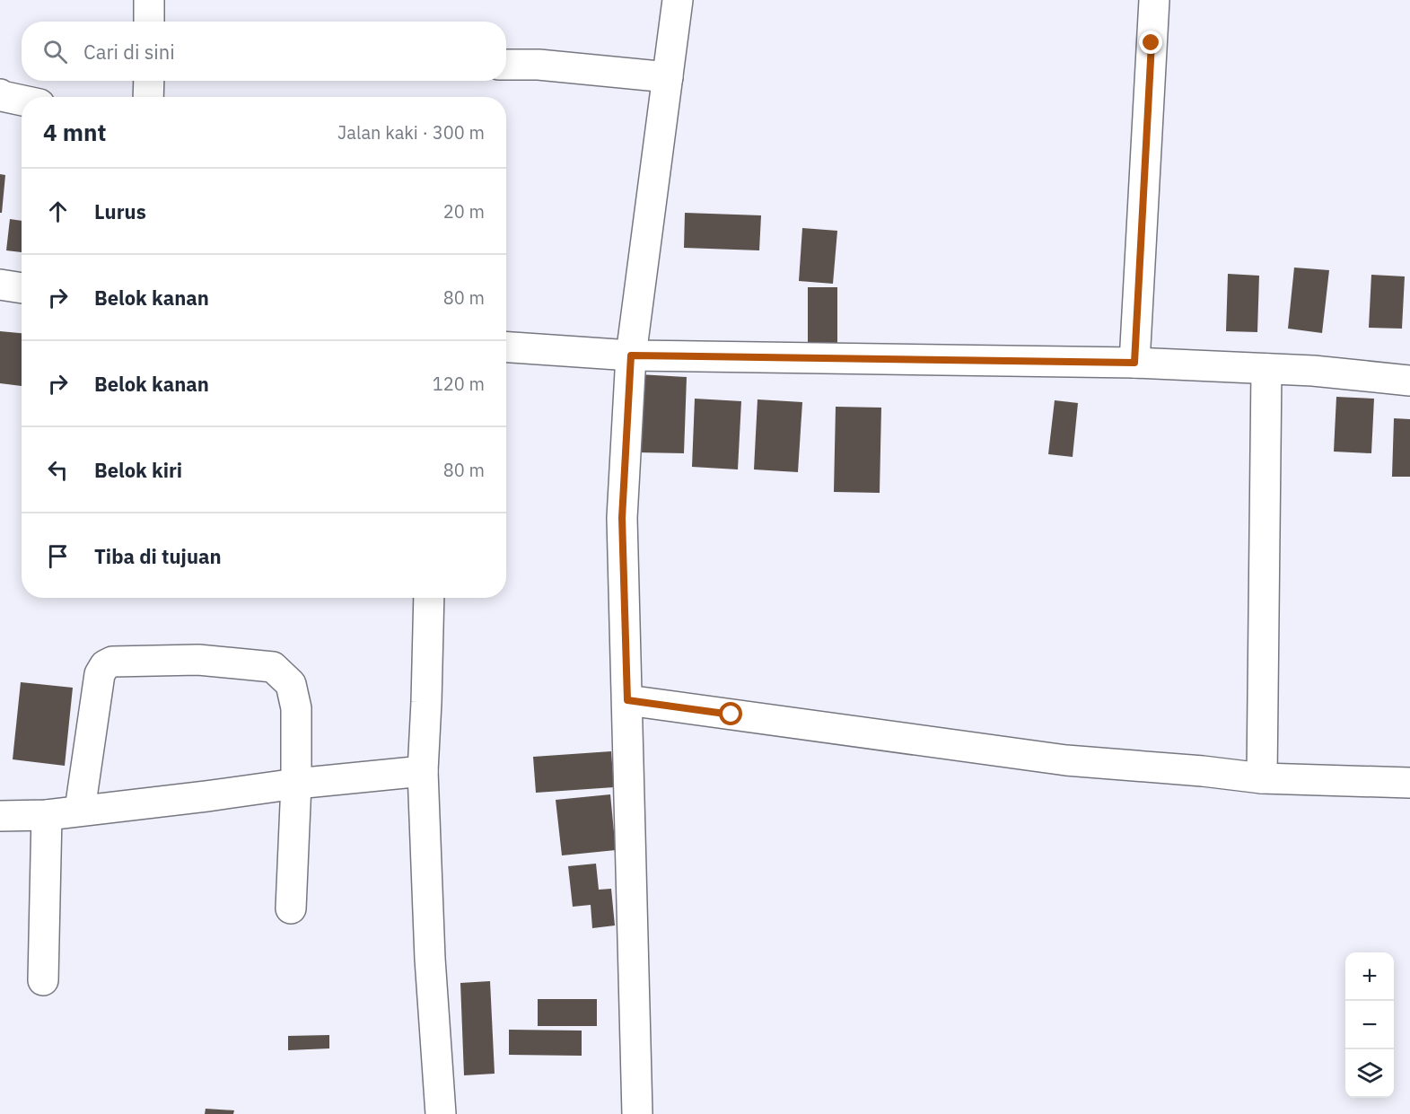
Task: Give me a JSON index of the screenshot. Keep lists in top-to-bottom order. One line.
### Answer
{"page":{"search":"Cari di sini","heading":["4 mnt","Jalan kaki · 300 m"],"list":[["Lurus","20 m"],["Belok kanan","80 m"],["Belok kanan","120 m"],["Belok kiri","80 m"],"Tiba di tujuan"],"map_buttons":["+","−"]}}
